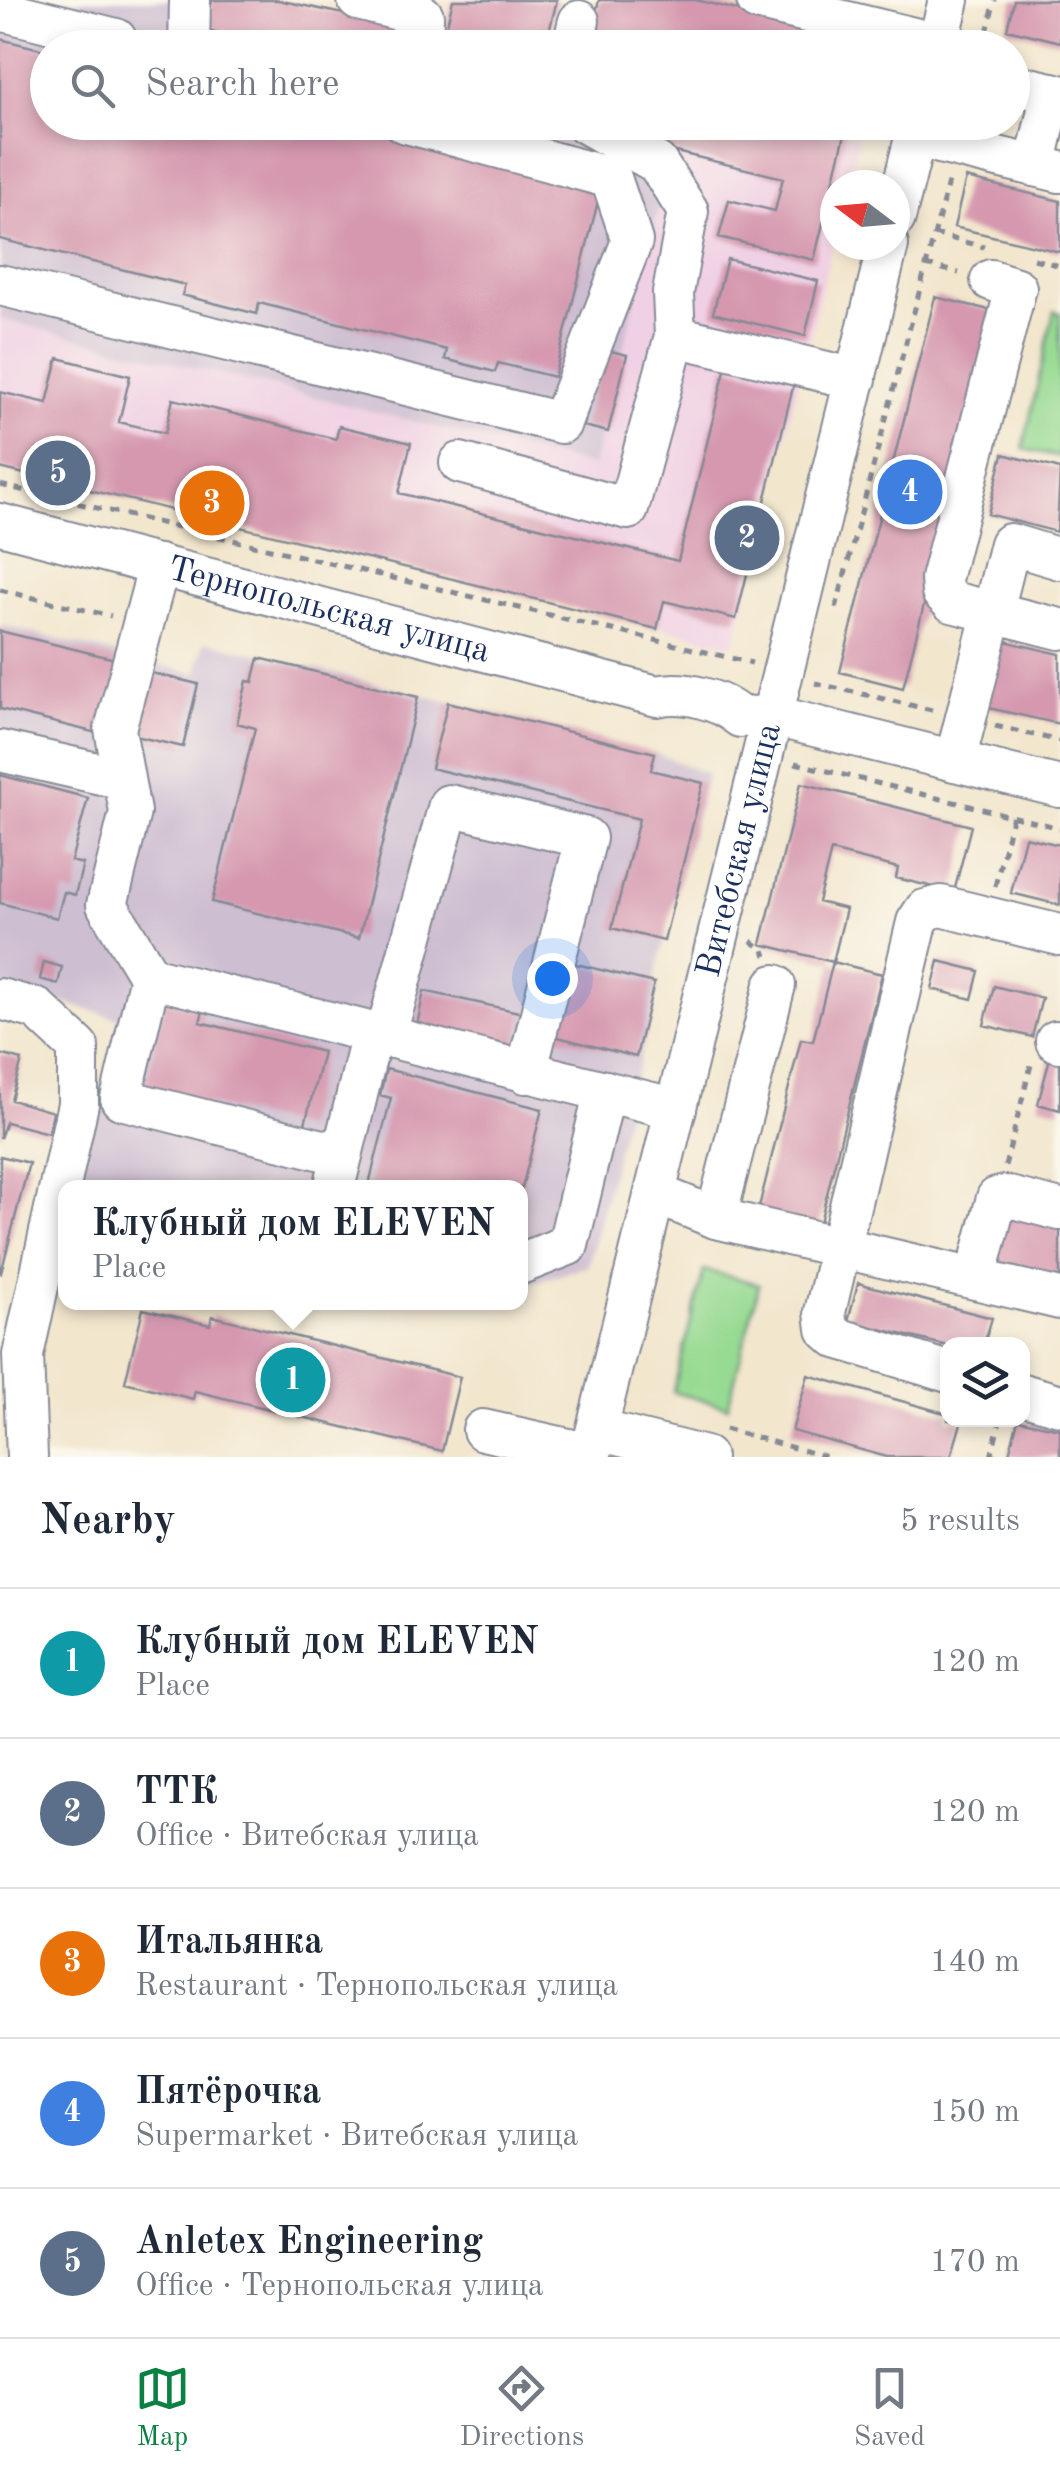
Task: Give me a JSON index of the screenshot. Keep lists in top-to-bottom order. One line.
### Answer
{"streets":{"street":["Тернопольская улица","Витебская улица"]},"crossings":[["Тернопольская улица","Витебская улица"]],"north":"left","page":{"search":"Search here","pins":["5","4","3","2","1"],"popup":["Клубный дом ELEVEN","Place"],"heading":["Nearby","5 results"],"list":[{"mark":"1","name":"Клубный дом ELEVEN","note":"Place","value":"120 m"},{"mark":"2","name":"ТТК","note":"Office · Витебская улица","value":"120 m"},{"mark":"3","name":"Итальянка","note":"Restaurant · Тернопольская улица","value":"140 m"},{"mark":"4","name":"Пятёрочка","note":"Supermarket · Витебская улица","value":"150 m"},{"mark":"5","name":"Anletex Engineering","note":"Office · Тернопольская улица","value":"170 m"}],"nav":["Map","Directions","Saved"]}}
